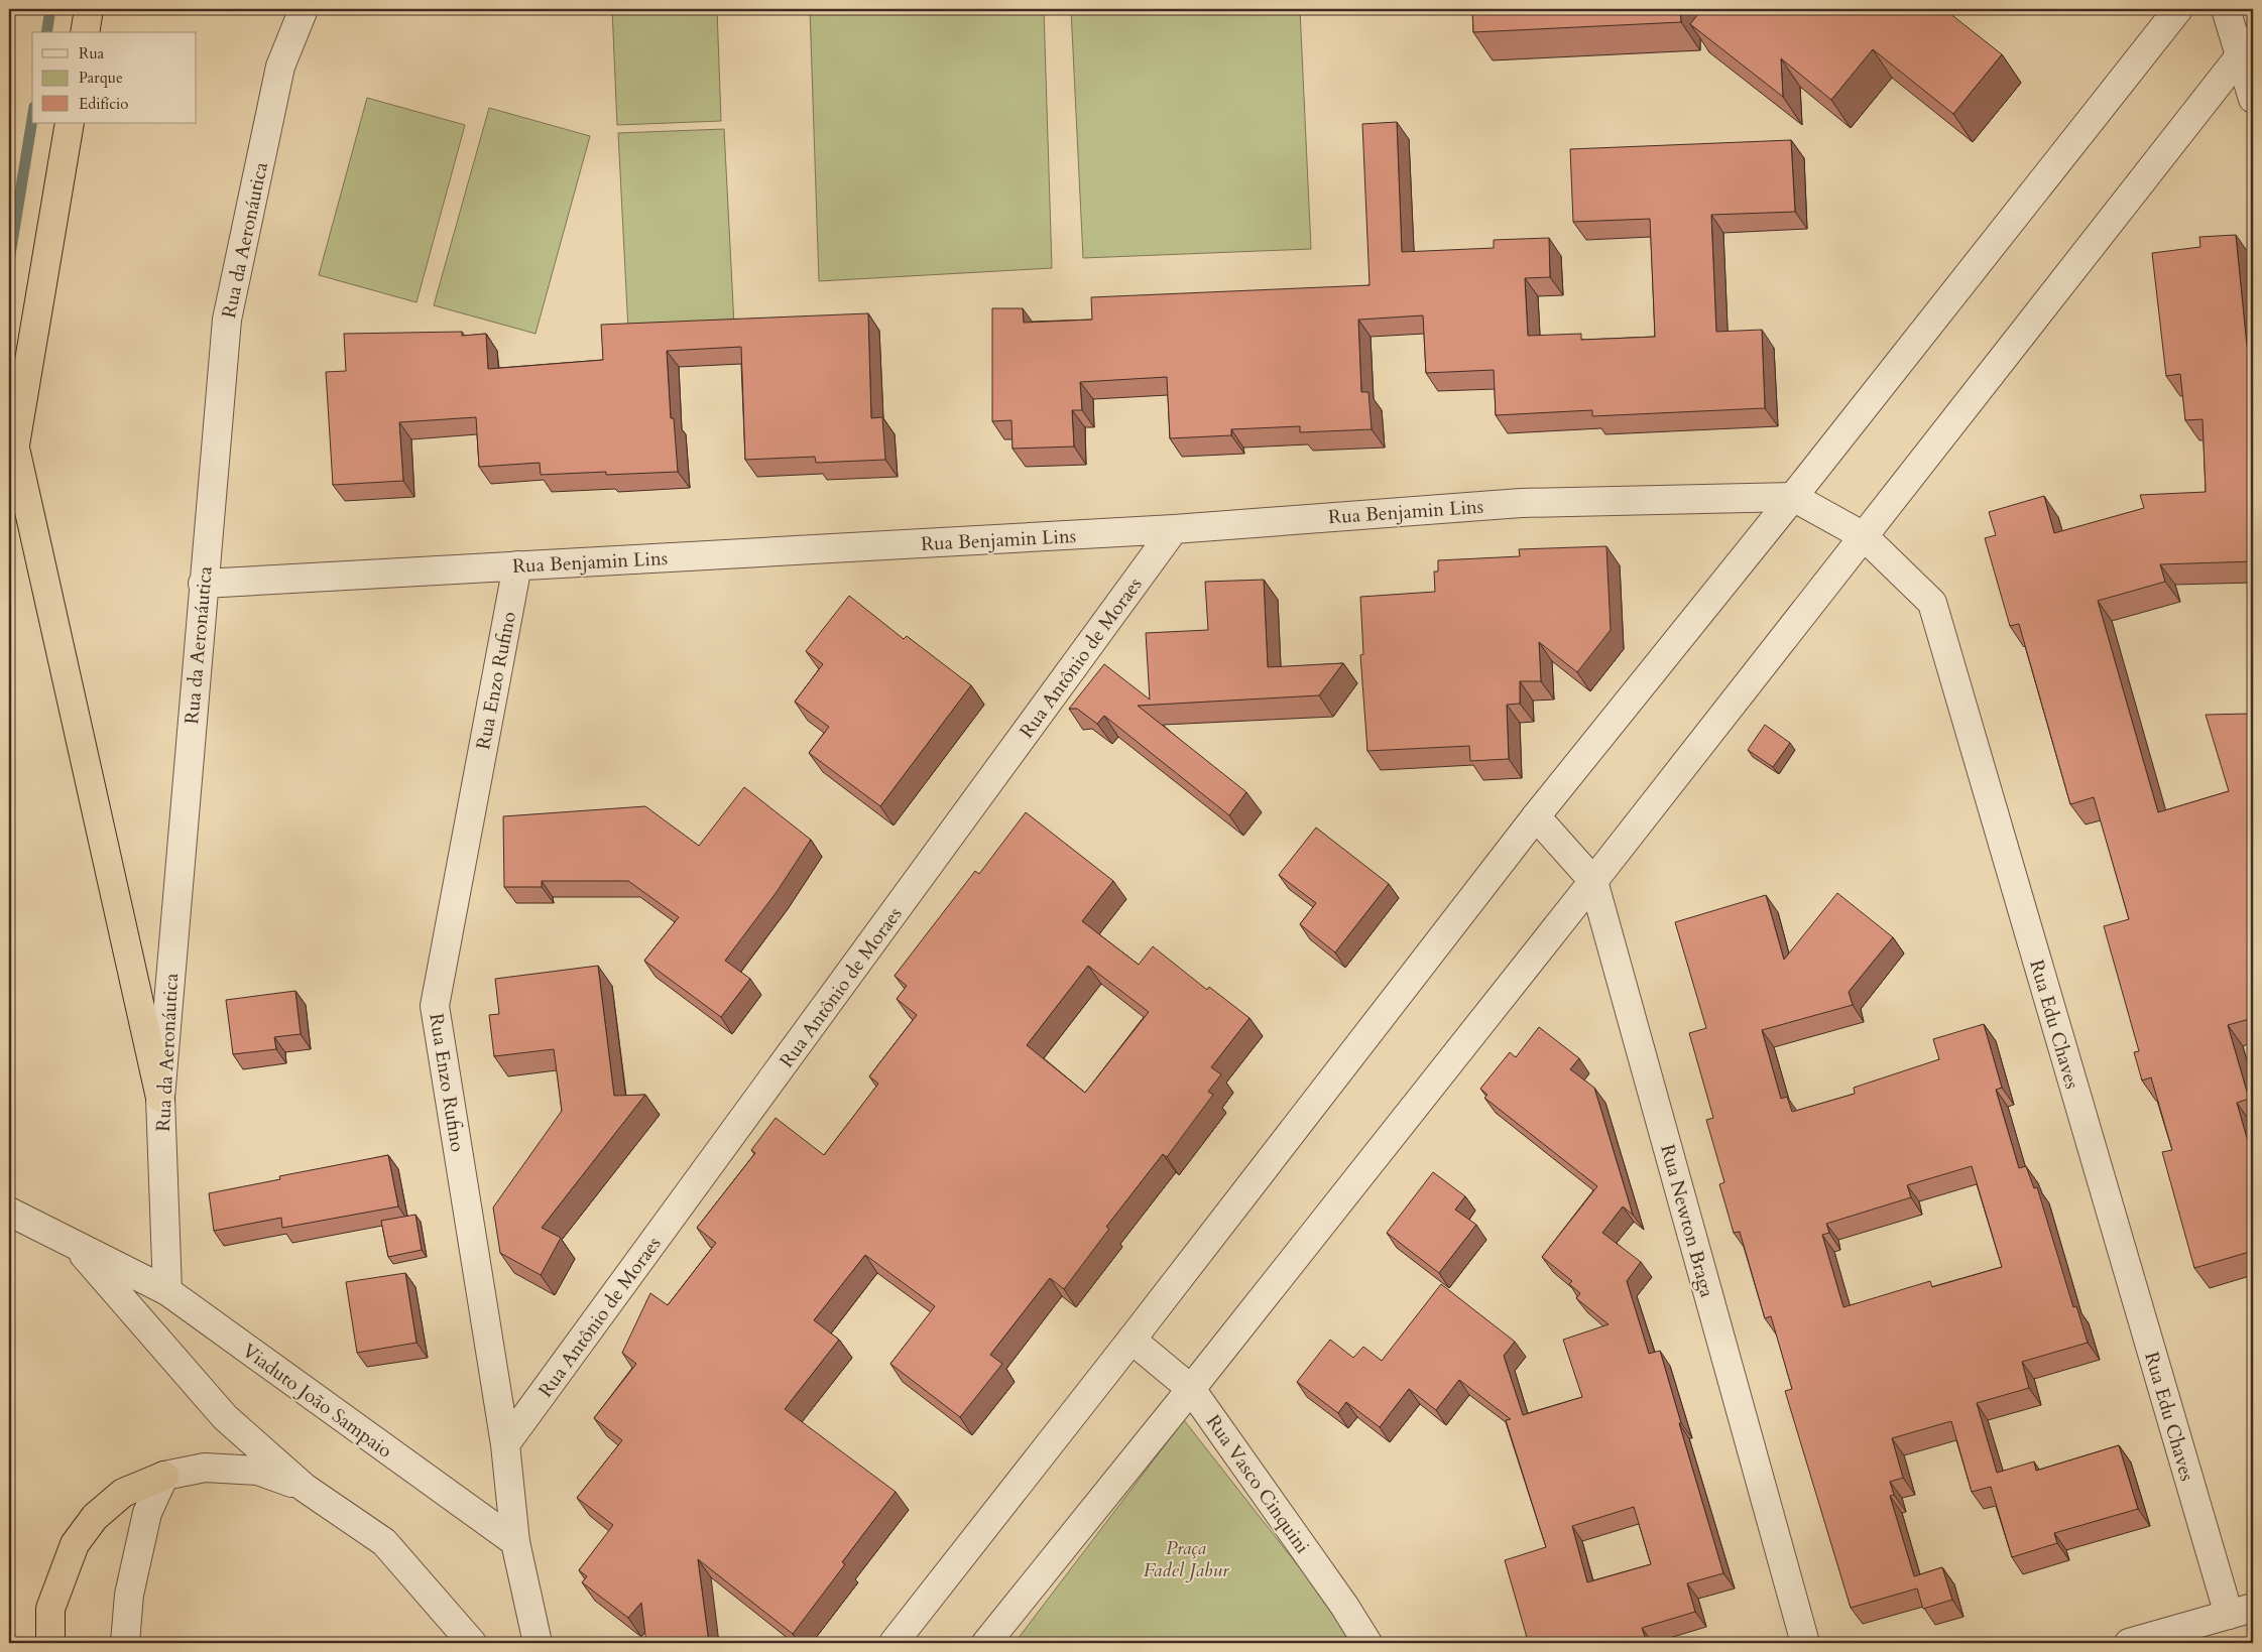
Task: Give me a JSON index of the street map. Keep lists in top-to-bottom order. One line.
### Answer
{"streets":{"street":["Rua da Aeronáutica","Rua Benjamin Lins","Rua Antônio de Moraes","Rua Enzo Rufino","Rua Edu Chaves","Rua Newton Braga","Viaduto João Sampaio","Rua Vasco Cinquini"]},"crossings":[["Rua da Aeronáutica","Rua Benjamin Lins"],["Rua da Aeronáutica","Viaduto João Sampaio"],["Rua Benjamin Lins","Rua Antônio de Moraes"],["Rua Benjamin Lins","Rua Enzo Rufino"],["Rua Benjamin Lins","Rua Edu Chaves"],["Rua Antônio de Moraes","Rua Enzo Rufino"],["Rua Enzo Rufino","Viaduto João Sampaio"]],"parks":["Praça Fadel Jabur"],"legend":["Rua","Parque","Edifício"]}
